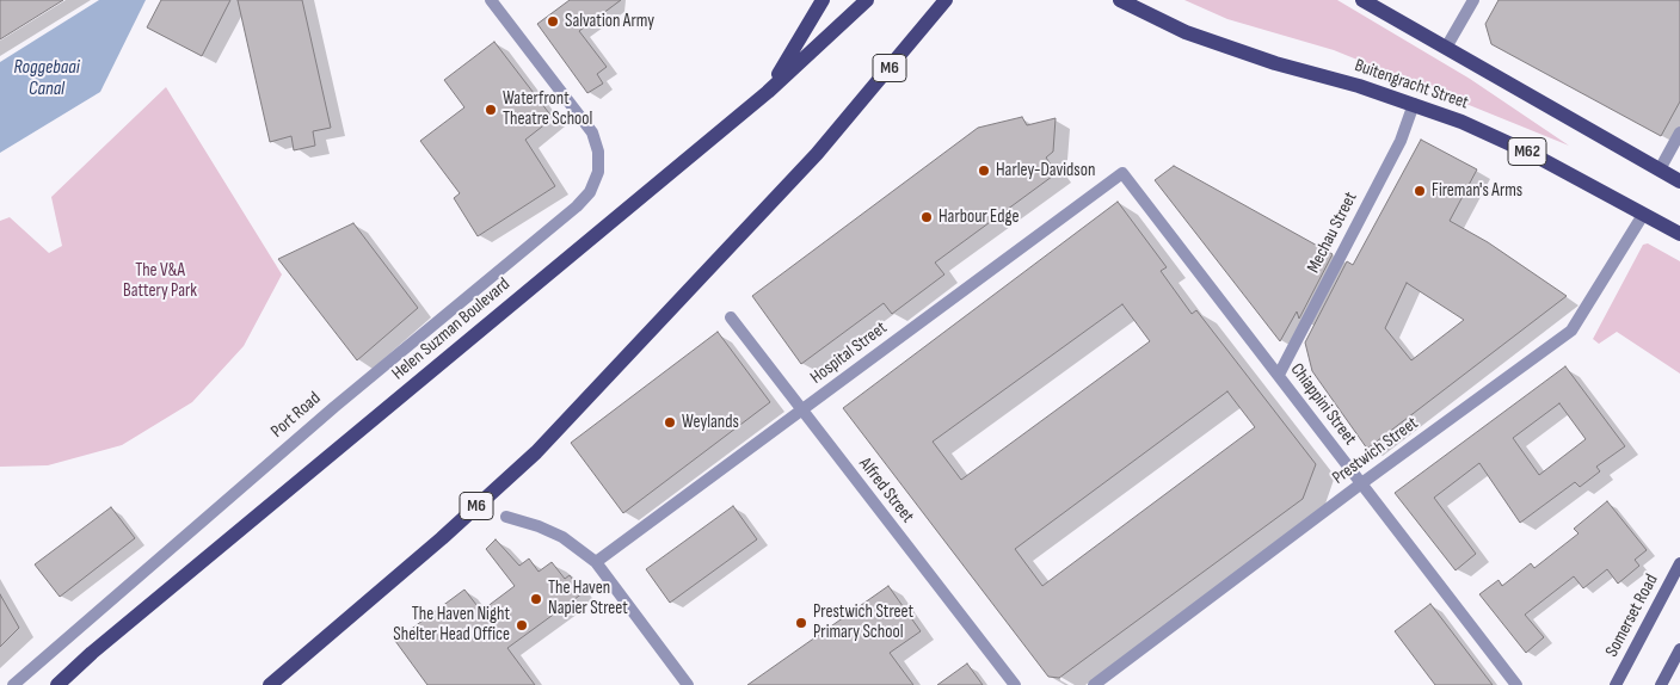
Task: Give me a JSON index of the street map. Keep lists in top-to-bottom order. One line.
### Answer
{"streets":{"main road":["M6","Buitengracht Street","M62","Helen Suzman Boulevard","Somerset Road"],"street":["Mechau Street","Hospital Street","Chiappini Street","Port Road","Prestwich Street","Alfred Street"]},"crossings":[["Buitengracht Street","Mechau Street"],["Buitengracht Street","Prestwich Street"],["Mechau Street","Chiappini Street"],["Hospital Street","Chiappini Street"],["Hospital Street","Alfred Street"],["Chiappini Street","Prestwich Street"]],"water":["Roggebaai Canal"],"parks":["The V&A Battery Park"],"places":["Salvation Army","Waterfront Theatre School","Harley-Davidson","Fireman's Arms","Harbour Edge","Weylands","The Haven Napier Street","Prestwich Street Primary School","The Haven Night Shelter Head Office"]}
